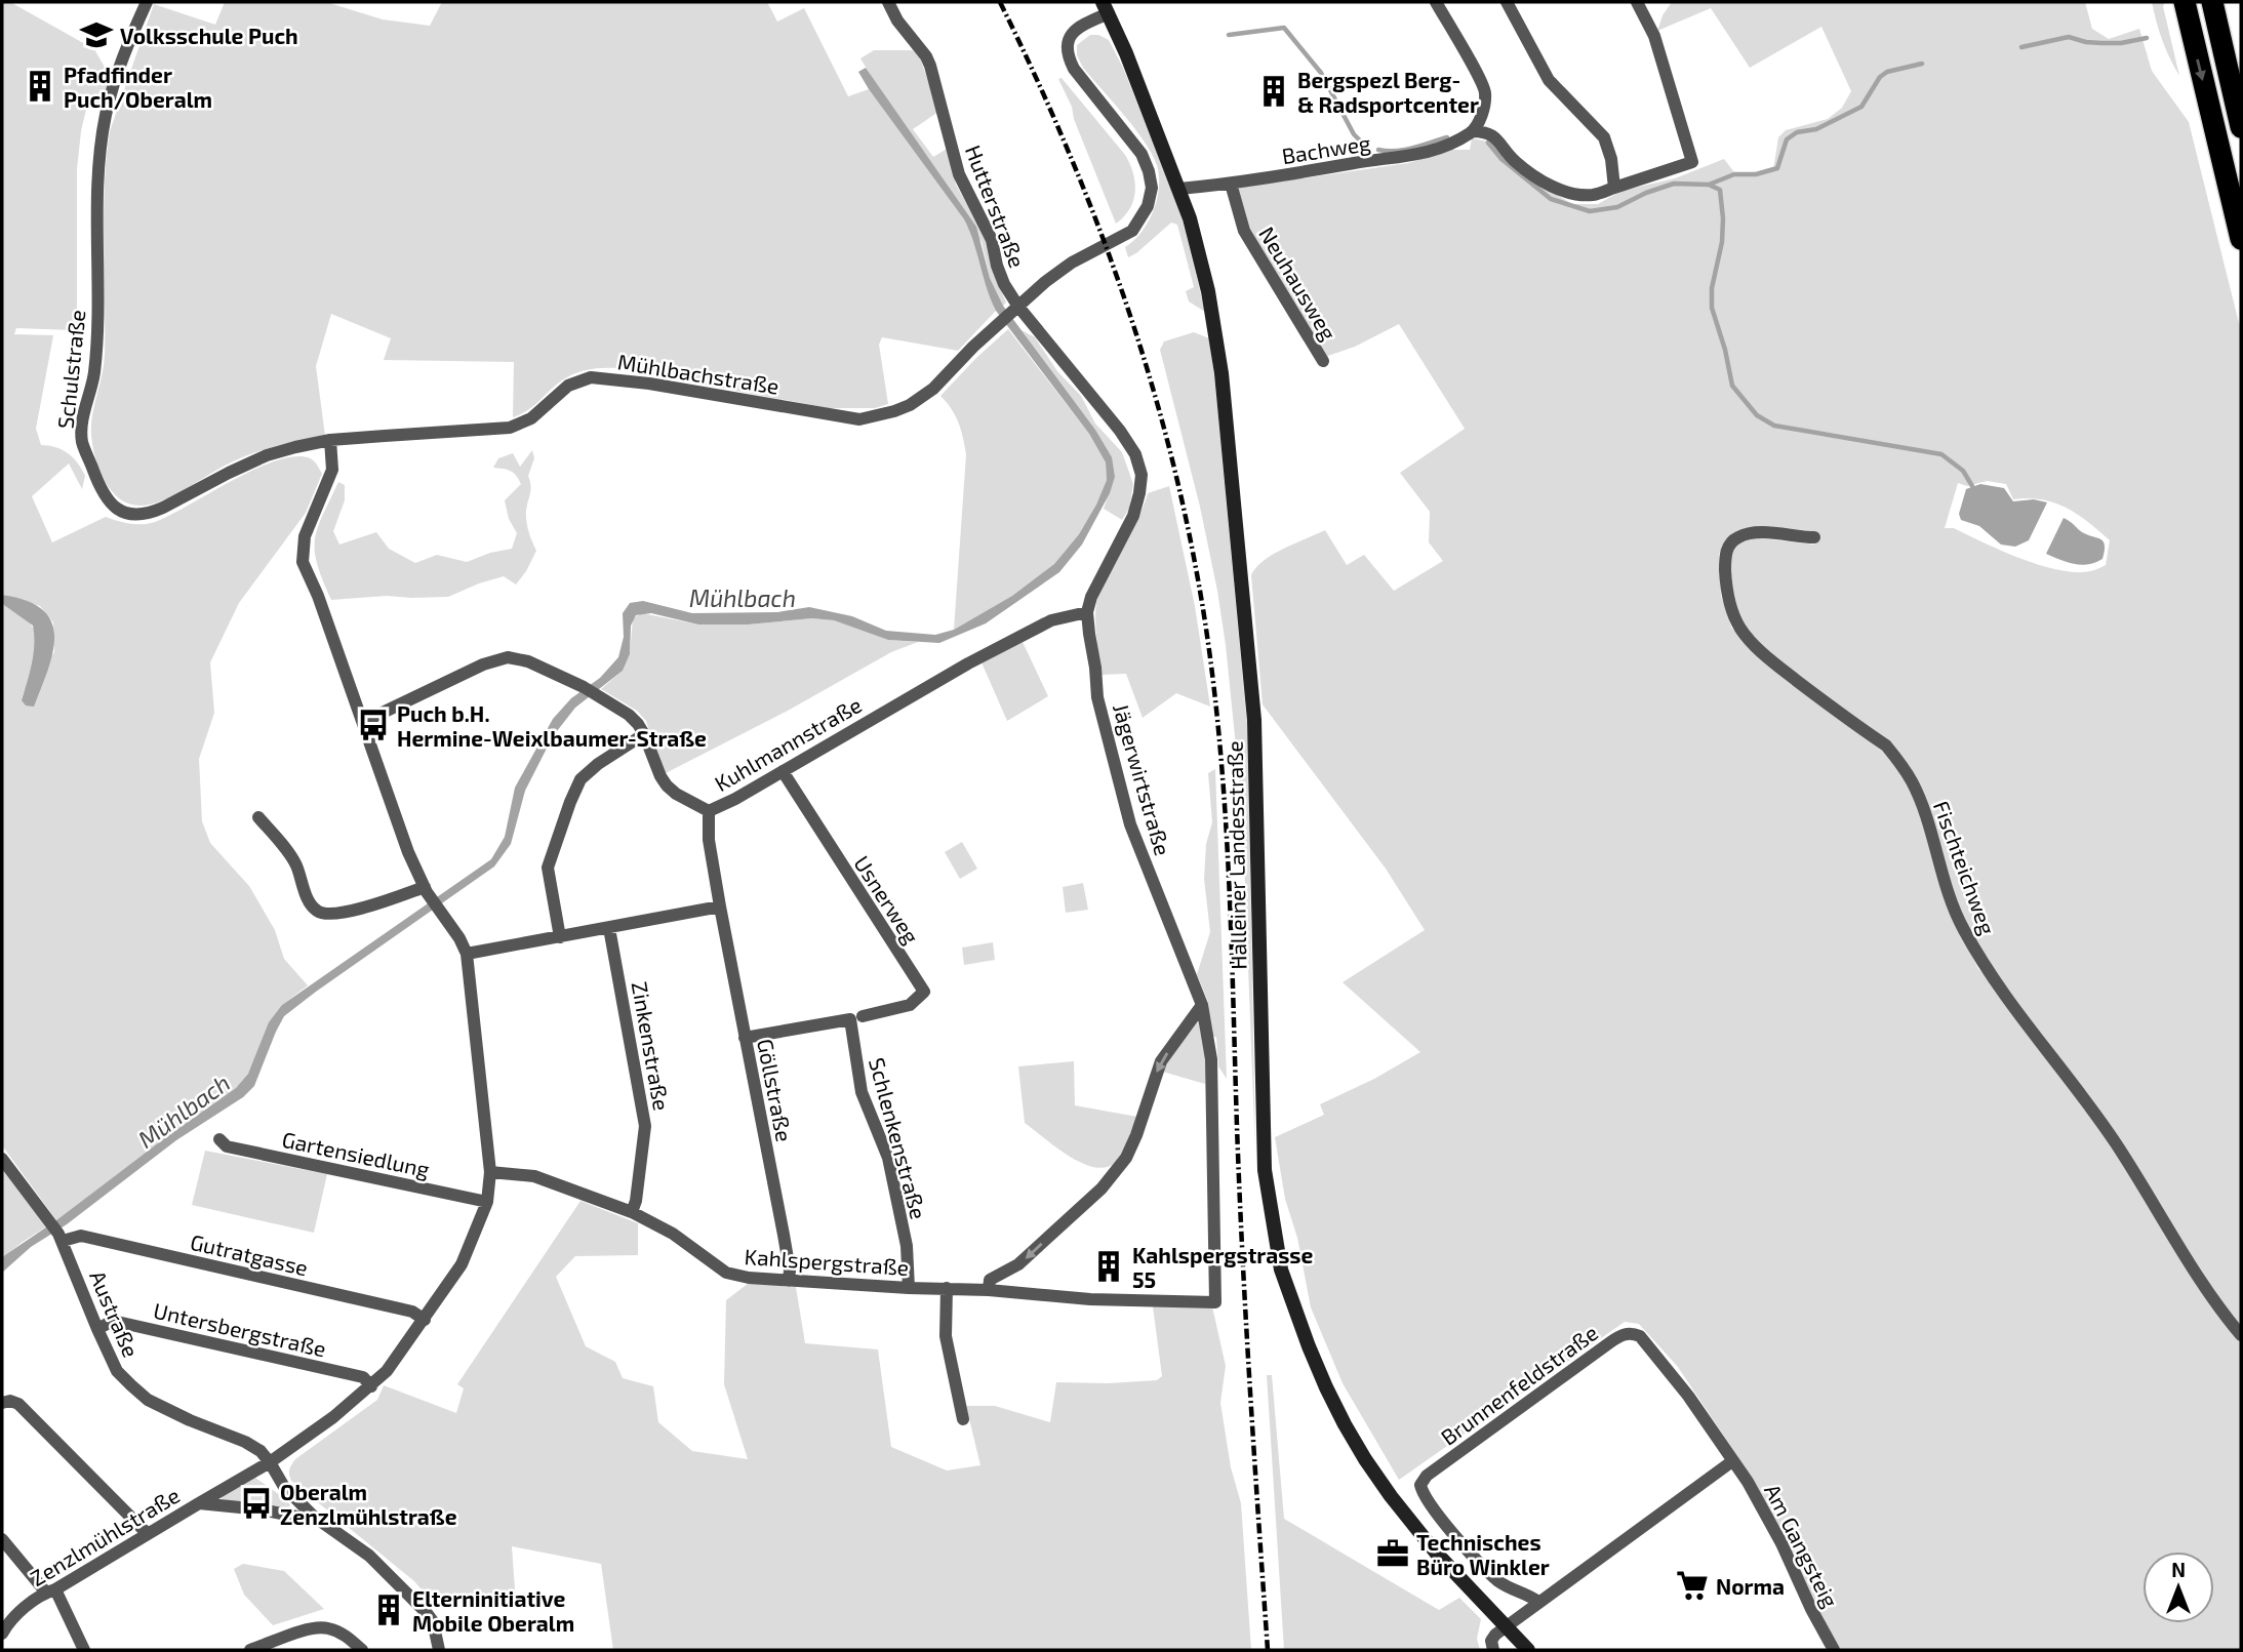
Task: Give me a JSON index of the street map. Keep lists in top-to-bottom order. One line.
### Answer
{"streets":{"main road":["Halleiner Landesstraße"],"street":["Bachweg","Hutterstraße","Neuhausweg","Schulstraße","Mühlbachstraße","Kuhlmannstraße","Jägerwirtstraße","Fischteichweg","Usnerweg","Zinkenstraße","Göllstraße","Schlenkenstraße","Gartensiedlung","Gutratgasse","Kahlspergstraße","Austraße","Untersbergstraße","Brunnenfeldstraße","Zenzlmühlstraße","Am Gangsteig"]},"crossings":[["Bachweg","Neuhausweg"],["Bachweg","Halleiner Landesstraße"],["Hutterstraße","Mühlbachstraße"],["Hutterstraße","Jägerwirtstraße"],["Schulstraße","Mühlbachstraße"],["Mühlbachstraße","Jägerwirtstraße"],["Mühlbachstraße","Halleiner Landesstraße"],["Kuhlmannstraße","Jägerwirtstraße"],["Kuhlmannstraße","Usnerweg"],["Kuhlmannstraße","Göllstraße"],["Jägerwirtstraße","Kahlspergstraße"],["Zinkenstraße","Kahlspergstraße"],["Göllstraße","Schlenkenstraße"],["Göllstraße","Kahlspergstraße"],["Schlenkenstraße","Kahlspergstraße"],["Gutratgasse","Austraße"],["Austraße","Untersbergstraße"],["Austraße","Zenzlmühlstraße"],["Brunnenfeldstraße","Am Gangsteig"]],"water":["Mühlbach"],"places":{"school or university":["Volksschule Puch"],"building":["Pfadfinder Puch/Oberalm","Bergspezl Berg- & Radsportcenter","Kahlspergstrasse 55","Elterninitiative Mobile Oberalm"],"bus stop":["Puch b.H. Hermine-Weixlbaumer-Straße","Oberalm Zenzlmühlstraße"],"office":["Technisches Büro Winkler"],"supermarket":["Norma"]},"north":"top"}
